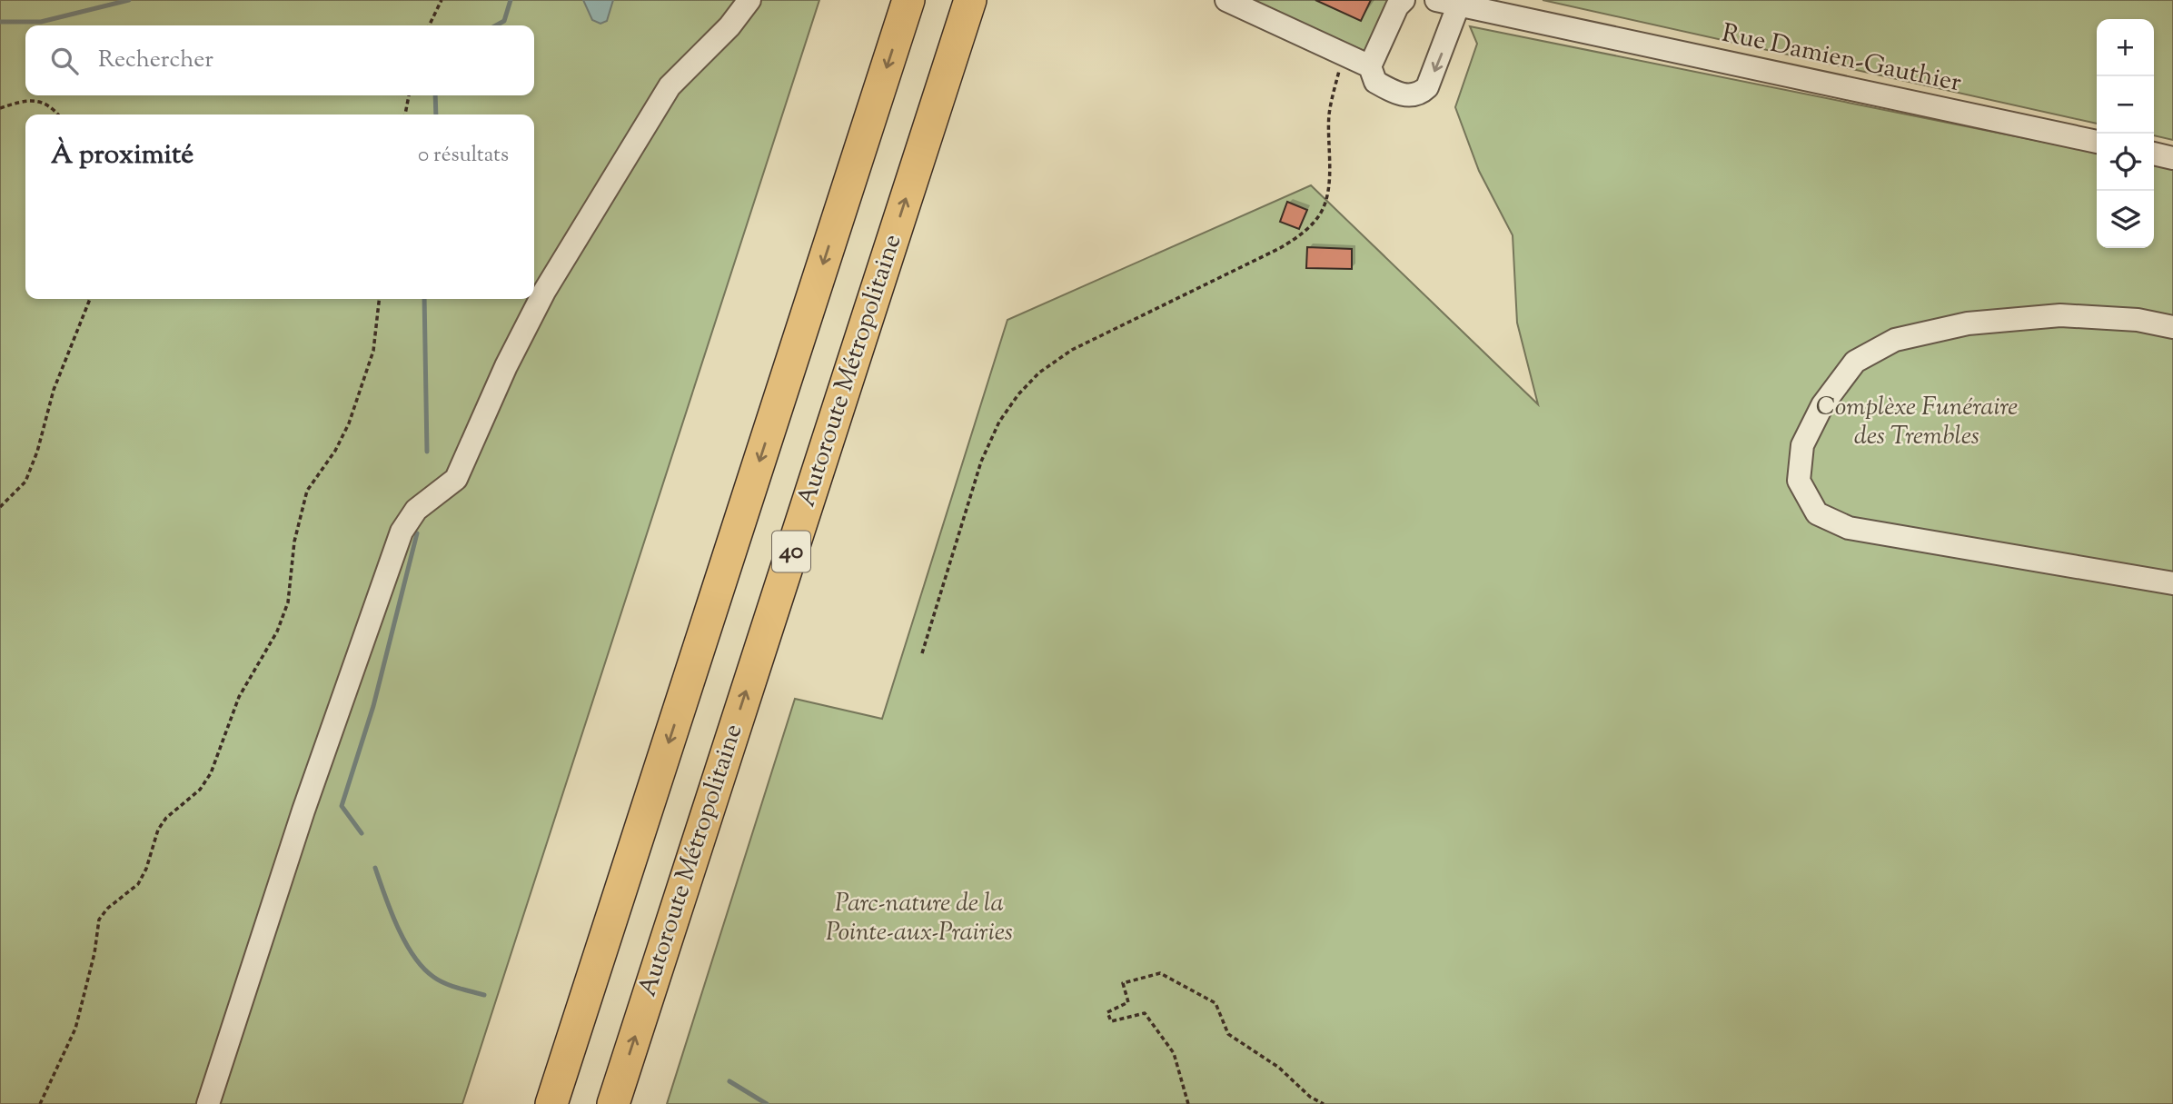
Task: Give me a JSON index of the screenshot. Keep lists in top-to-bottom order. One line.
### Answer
{"streets":{"highway":["Autoroute Métropolitaine","40"],"street":["Rue Damien-Gauthier"]},"parks":["Complèxe Funéraire des Trembles","Parc-nature de la Pointe-aux-Prairies"],"page":{"map_buttons":["+","−"],"search":"Rechercher","heading":["À proximité","0 résultats"]}}
